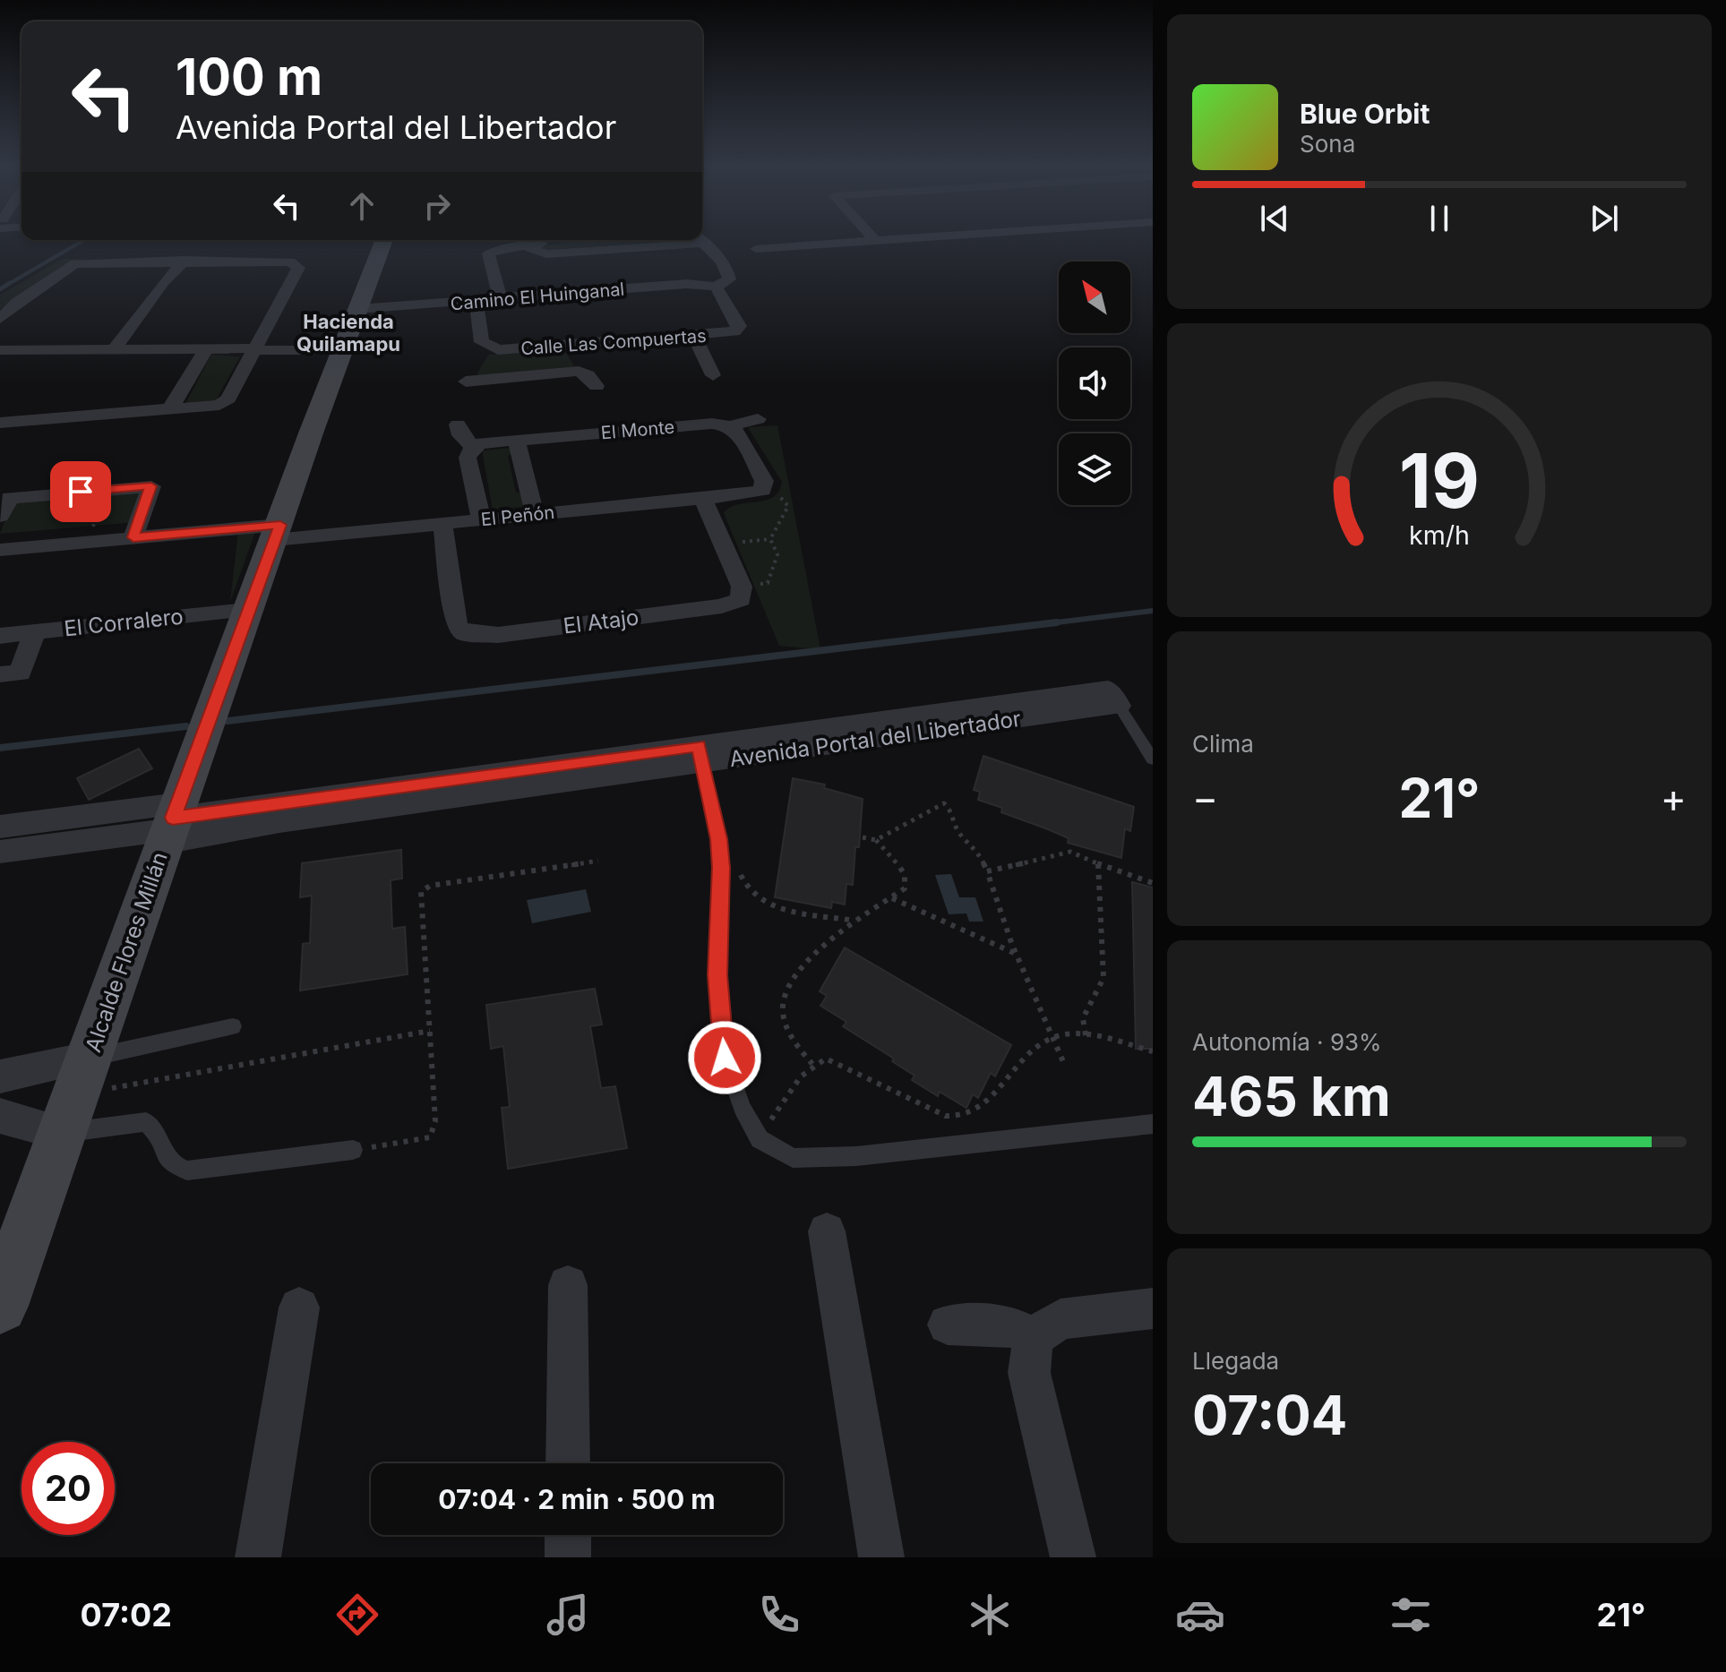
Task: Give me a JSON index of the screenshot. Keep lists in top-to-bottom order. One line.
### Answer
{"streets":{"street":["Camino El Huinganal","Calle Las Compuertas","El Monte","El Peñón","El Atajo","El Corralero","Avenida Portal del Libertador","Alcalde Flores Millán"]},"crossings":[["Camino El Huinganal","Calle Las Compuertas"],["Camino El Huinganal","Alcalde Flores Millán"],["El Peñón","El Atajo"],["El Peñón","Alcalde Flores Millán"],["El Corralero","Alcalde Flores Millán"],["Avenida Portal del Libertador","Alcalde Flores Millán"]],"districts":["Hacienda Quilamapu"],"north":"top left","page":{"turn":["100 m","Avenida Portal del Libertador"],"song":["Blue Orbit","Sona"],"tile":["Clima",["Autonomía · 93%","465 km"],["Llegada","07:04"]],"heat":["−","21°","+"],"limit":"20","trip":"07:04 · 2 min · 500 m","tabs":["07:02","21°"],"gauge":["19","km/h"]}}
